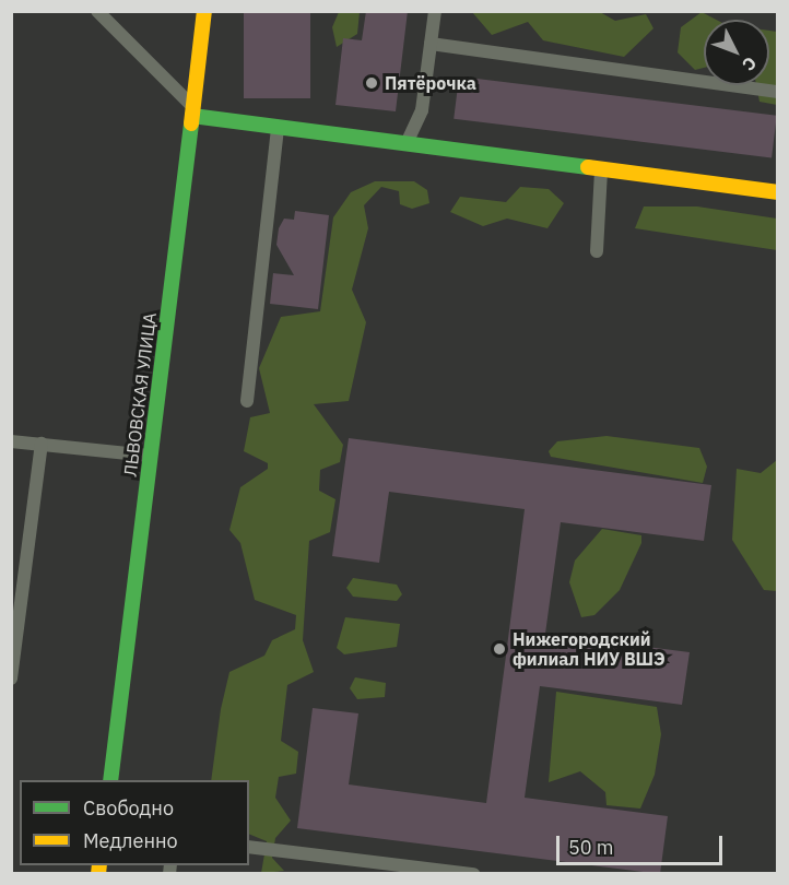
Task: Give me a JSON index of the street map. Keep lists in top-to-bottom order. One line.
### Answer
{"streets":{"main road":["ЛЬВОВСКАЯ УЛИЦА"]},"places":["Пятёрочка","Нижегородский филиал НИУ ВШЭ"],"legend":["Свободно","Медленно"],"scale_bar":"50 m","north":"bottom right"}
